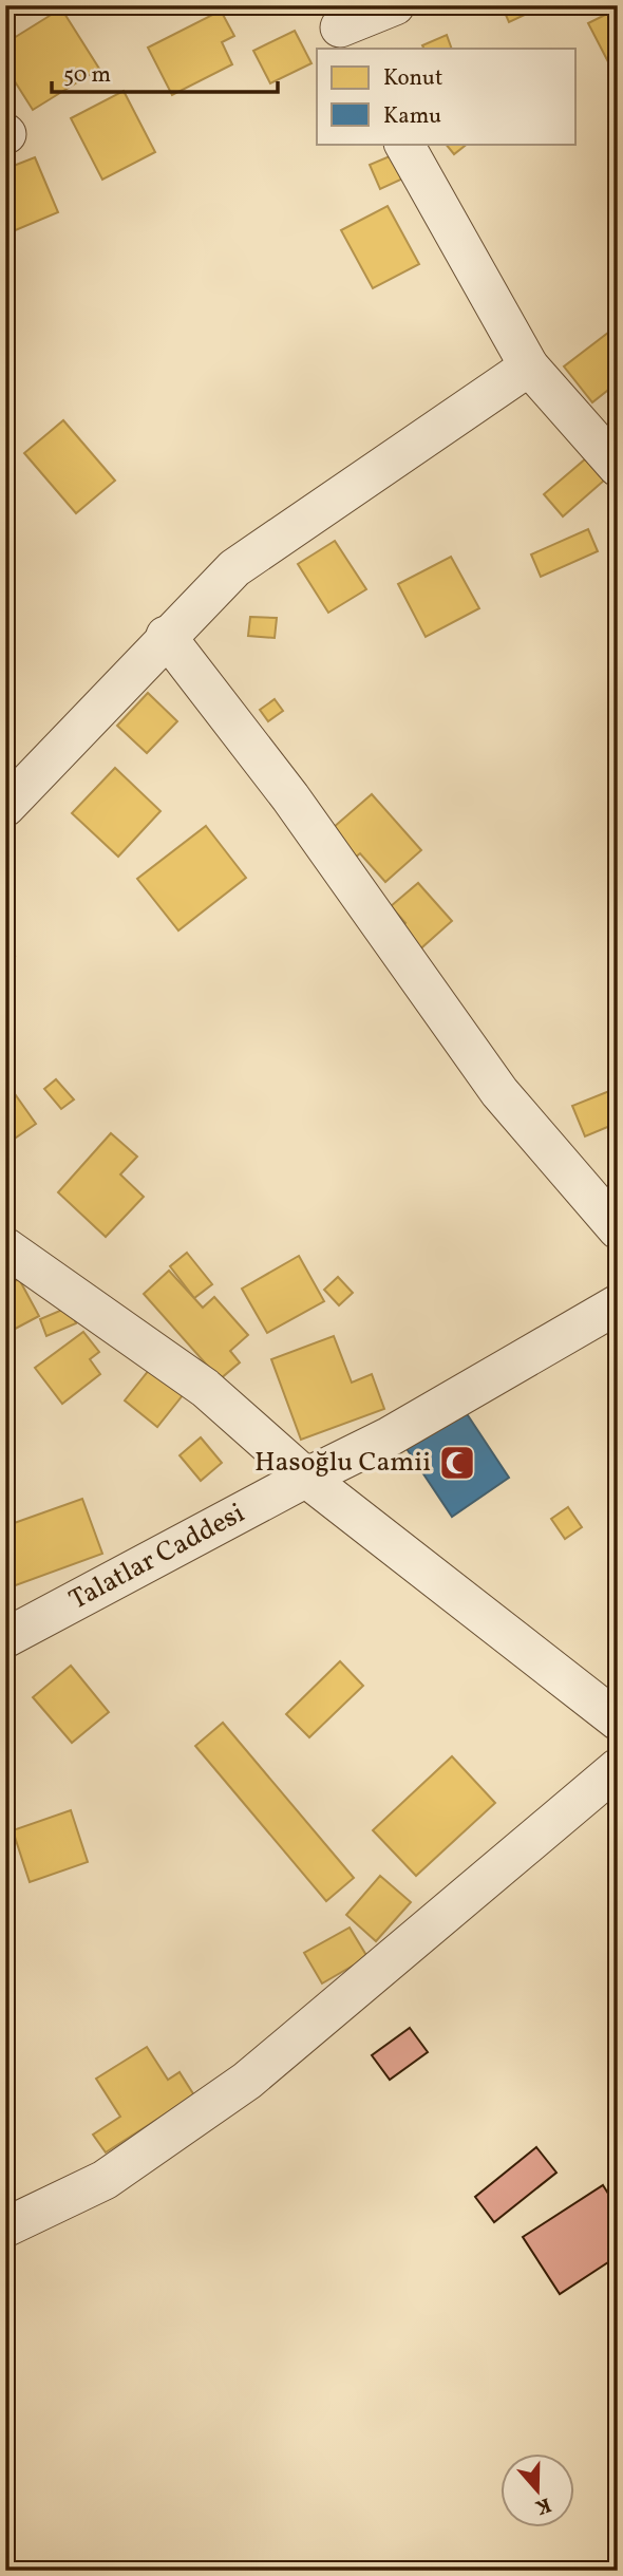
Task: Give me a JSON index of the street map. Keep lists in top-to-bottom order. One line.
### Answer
{"streets":{"street":["Talatlar Caddesi"]},"places":{"mosque":["Hasoğlu Camii"]},"legend":["Konut","Kamu"],"scale_bar":"50 m","north":"bottom"}
